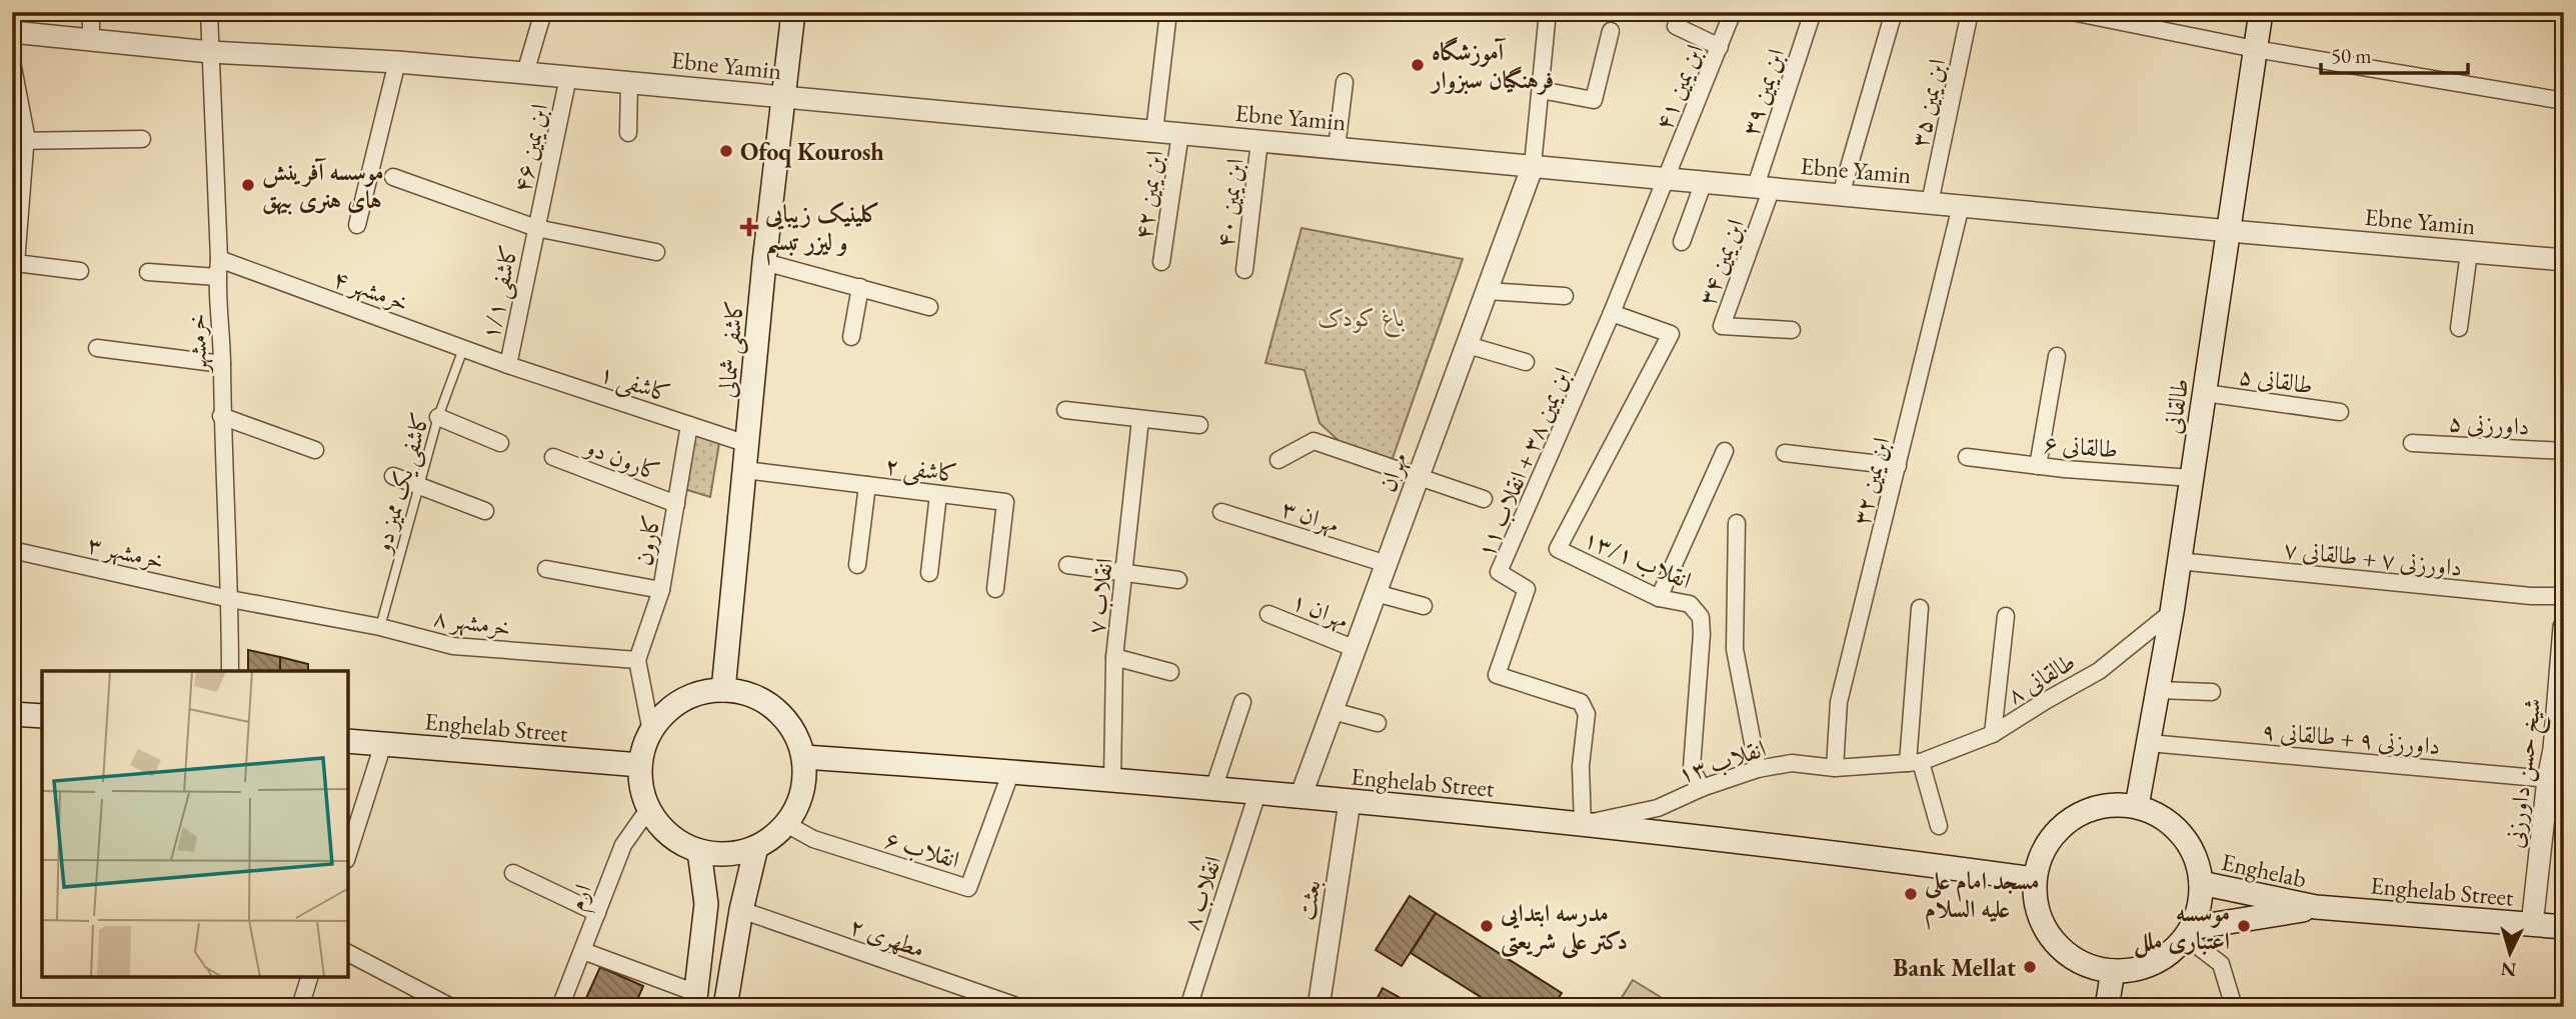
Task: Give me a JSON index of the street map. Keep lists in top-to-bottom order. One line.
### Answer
{"streets":{"main road":["کاشفی شمالی","طالقانی","Enghelab Street","Enghelab"],"street":["Ebne Yamin","ابن یمین ۴۱","ابن یمین ۳۹","ابن یمین ۳۵","ابن یمین ۴۶","ابن یمین ۴۲","ابن یمین ۴۰","ابن یمین ۳۴","خرمشهر ۴","کاشفی ۱/۱","خرمشهر","طالقانی ۵","کاشفی ۱","داورزنی ۵","طالقانی ۶","کارون دو","ابن یمین ۳۸ + انقلاب ۱۱","کاشفی ۲","مهران","ابن یمین ۳۲","مهران ۳","کارون","خرمشهر ۳","داورزنی ۷ + طالقانی ۷","انقلاب ۱۳/۱","انقلاب ۷","مهران ۱","خرمشهر ۸","طالقانی ۸","داورزنی ۹ + طالقانی ۹","انقلاب ۱۳","شیخ حسن داورزنی","انقلاب ۶","انقلاب ۸","ارم","بعثت","مطهری ۲"],"lane":["کاشفی یک ممیز دو"]},"crossings":[["Ebne Yamin","ابن یمین ۴۱"],["Ebne Yamin","ابن یمین ۳۹"],["Ebne Yamin","ابن یمین ۳۵"],["Ebne Yamin","ابن یمین ۴۶"],["Ebne Yamin","ابن یمین ۴۲"],["Ebne Yamin","ابن یمین ۴۰"],["Ebne Yamin","ابن یمین ۳۴"],["Ebne Yamin","خرمشهر"],["Ebne Yamin","کاشفی شمالی"],["Ebne Yamin","طالقانی"],["Ebne Yamin","ابن یمین ۳۸ + انقلاب ۱۱"],["Ebne Yamin","مهران"],["Ebne Yamin","ابن یمین ۳۲"],["ابن یمین ۴۱","ابن یمین ۳۸ + انقلاب ۱۱"],["ابن یمین ۳۹","ابن یمین ۳۴"],["ابن یمین ۴۶","کاشفی ۱/۱"],["خرمشهر ۴","کاشفی ۱/۱"],["خرمشهر ۴","خرمشهر"],["خرمشهر ۴","کاشفی ۱"],["خرمشهر ۴","کاشفی یک ممیز دو"],["کاشفی ۱/۱","کاشفی ۱"],["خرمشهر","خرمشهر ۳"],["خرمشهر","خرمشهر ۸"],["کاشفی شمالی","کاشفی ۱"],["کاشفی شمالی","کاشفی ۲"],["کاشفی شمالی","Enghelab Street"],["کاشفی شمالی","انقلاب ۶"],["کاشفی شمالی","ارم"],["طالقانی ۵","طالقانی"],["کاشفی ۱","کارون"],["طالقانی","طالقانی ۶"],["طالقانی","داورزنی ۷ + طالقانی ۷"],["طالقانی","طالقانی ۸"],["طالقانی","Enghelab Street"],["طالقانی","داورزنی ۹ + طالقانی ۹"],["طالقانی","Enghelab"],["کارون دو","کارون"],["ابن یمین ۳۸ + انقلاب ۱۱","انقلاب ۱۳/۱"],["ابن یمین ۳۸ + انقلاب ۱۱","Enghelab Street"],["ابن یمین ۳۸ + انقلاب ۱۱","انقلاب ۱۳"],["مهران","مهران ۳"],["مهران","مهران ۱"],["مهران","Enghelab Street"],["ابن یمین ۳۲","انقلاب ۱۳"],["کاشفی یک ممیز دو","خرمشهر ۸"],["کارون","خرمشهر ۸"],["خرمشهر ۳","خرمشهر ۸"],["انقلاب ۱۳/۱","انقلاب ۱۳"],["انقلاب ۷","Enghelab Street"],["طالقانی ۸","انقلاب ۱۳"],["Enghelab Street","انقلاب ۱۳"],["Enghelab Street","شیخ حسن داورزنی"],["Enghelab Street","انقلاب ۶"],["Enghelab Street","Enghelab"],["Enghelab Street","انقلاب ۸"],["Enghelab Street","ارم"],["Enghelab Street","بعثت"],["داورزنی ۹ + طالقانی ۹","شیخ حسن داورزنی"],["انقلاب ۶","ارم"]],"parks":["باغ کودک"],"places":{"other":["آموزشگاه فرهنگیان سبزوار","Ofoq Kourosh","موسسه آفرینش های هنری بیهق","مسجد امام علی علیه السلام","مدرسه ابتدایی دکتر علی شریعتی","موسسه اعتباری ملل","Bank Mellat"],"health":["کلینیک زیبایی و لیزر تبسم"]},"scale_bar":"50 m","north":"bottom"}
